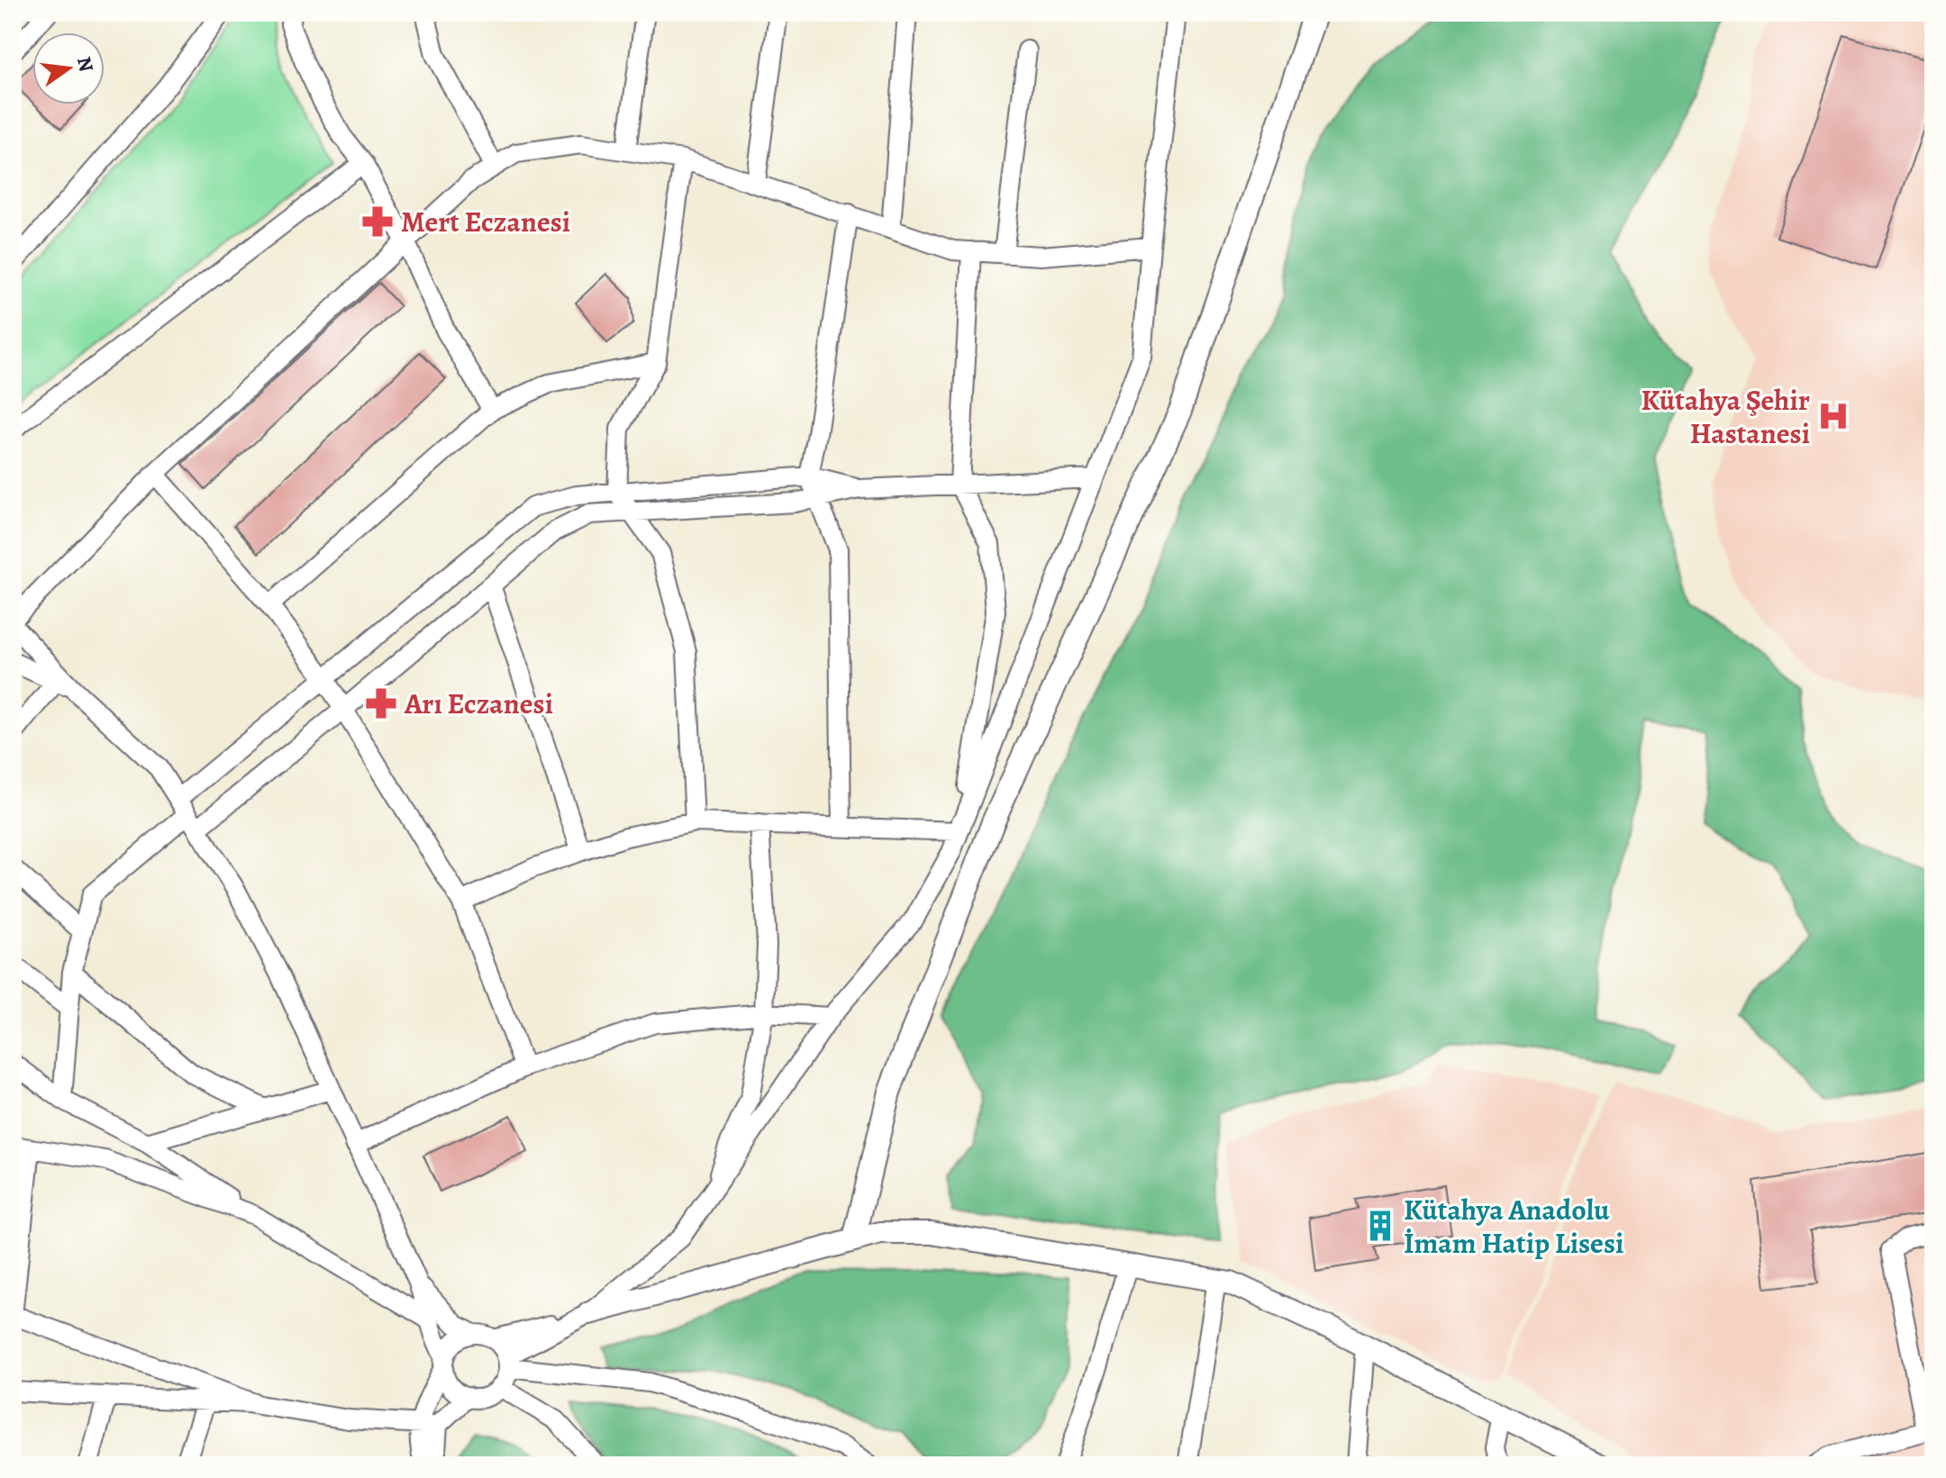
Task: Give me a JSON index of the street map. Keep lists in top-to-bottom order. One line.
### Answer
{"places":{"pharmacy":["Mert Eczanesi","Arı Eczanesi"],"hospital":["Kütahya Şehir Hastanesi"],"building":["Kütahya Anadolu İmam Hatip Lisesi"]},"north":"right"}
